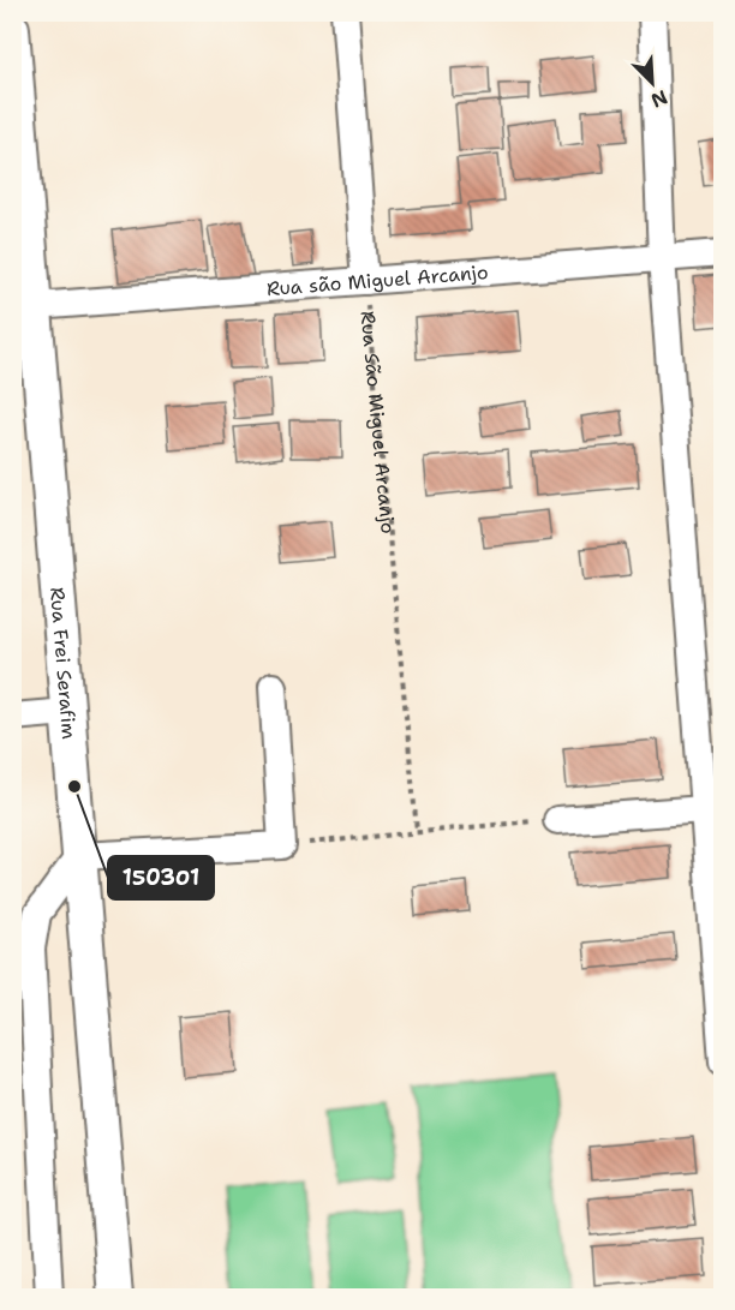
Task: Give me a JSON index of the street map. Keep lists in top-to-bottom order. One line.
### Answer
{"streets":{"main road":["Rua Frei Serafim"],"street":["Rua são Miguel Arcanjo","Rua São Miguel Arcanjo"]},"crossings":[["Rua são Miguel Arcanjo","Rua São Miguel Arcanjo"],["Rua são Miguel Arcanjo","Rua Frei Serafim"]],"places":["150301"],"north":"bottom right"}
